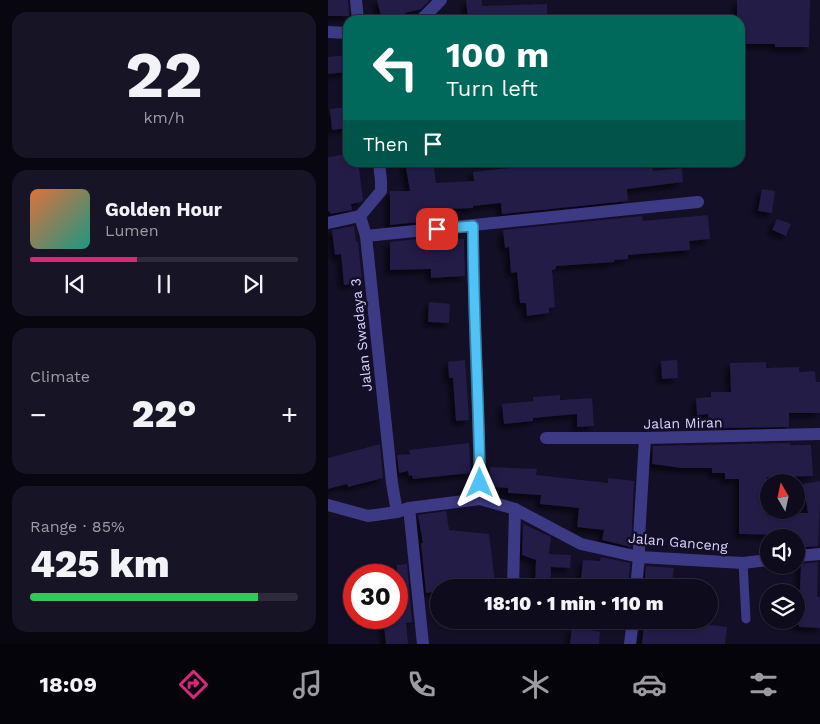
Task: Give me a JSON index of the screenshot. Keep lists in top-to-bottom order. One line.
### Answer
{"streets":{"street":["Jalan Swadaya 3","Jalan Miran","Jalan Ganceng"]},"crossings":[["Jalan Swadaya 3","Jalan Ganceng"]],"north":"top","page":{"tile":[["22","km/h"],"Climate",["Range · 85%","425 km"]],"turn":["100 m","Turn left"],"then":"Then","song":["Golden Hour","Lumen"],"heat":["−","22°","+"],"limit":"30","trip":"18:10 · 1 min · 110 m","tabs":"18:09"}}
